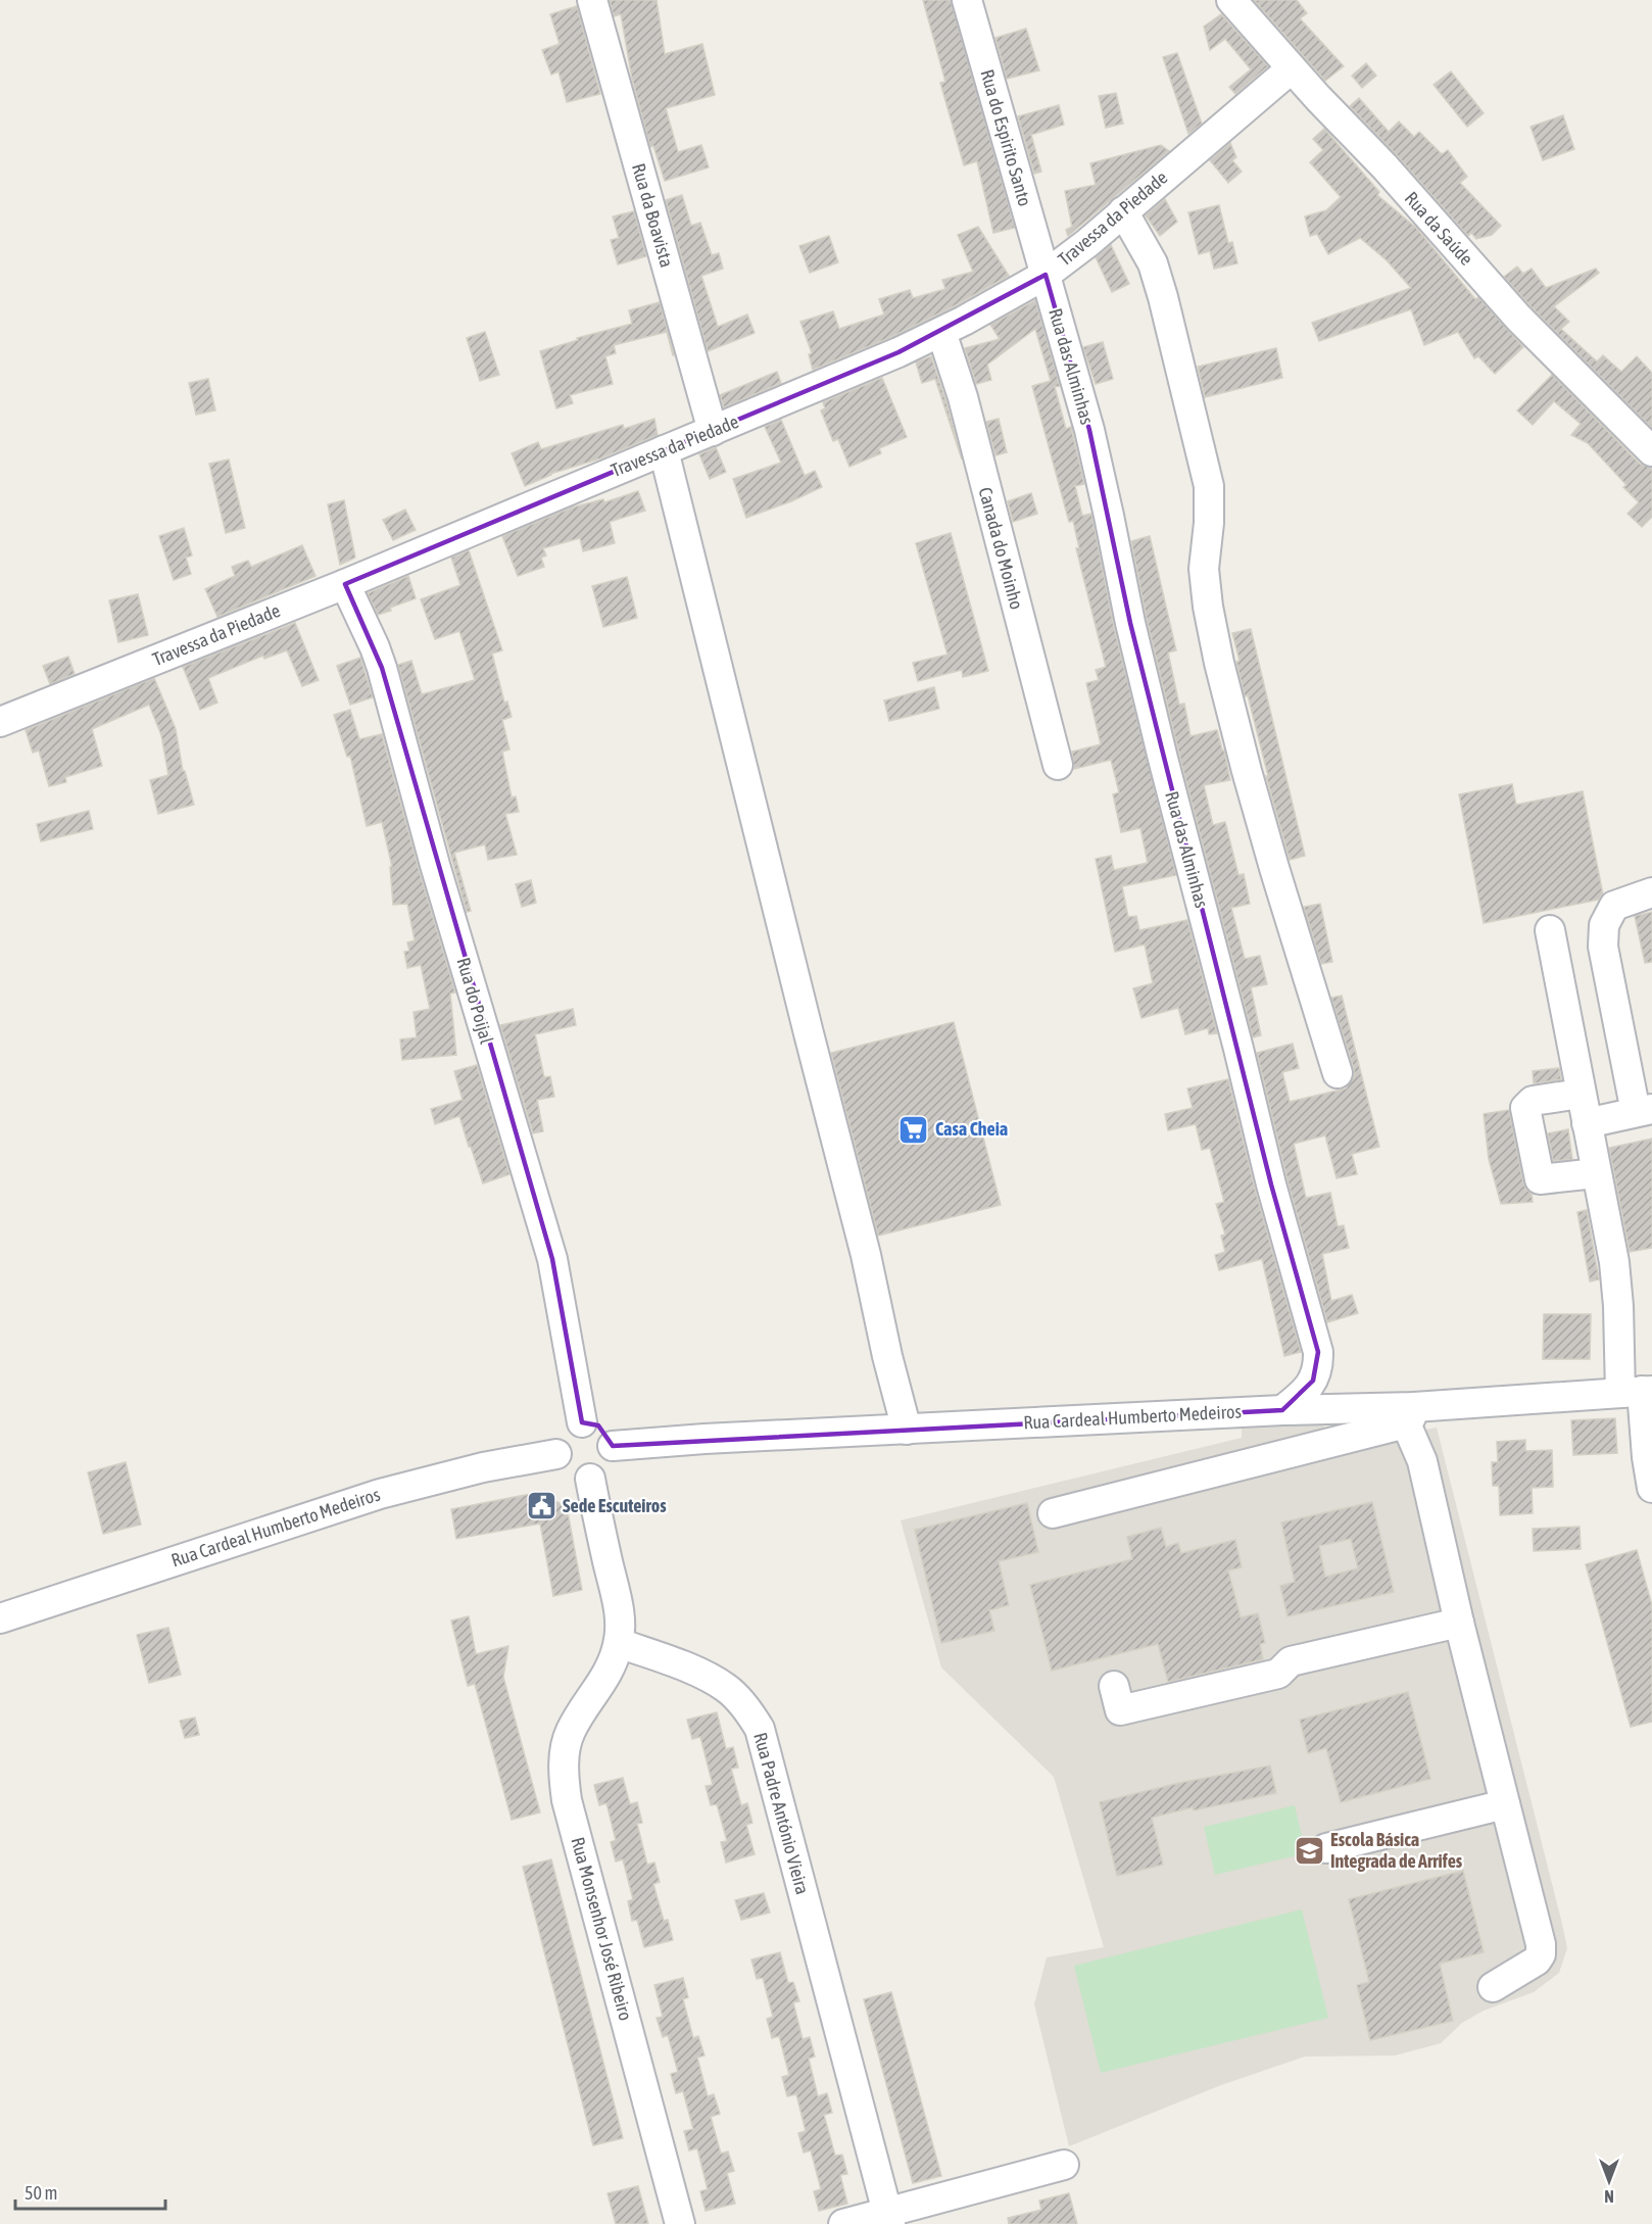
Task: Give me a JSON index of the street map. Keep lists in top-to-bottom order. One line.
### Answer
{"streets":{"street":["Rua do Espirito Santo","Rua da Boavista","Travessa da Piedade","Rua da Saúde","Rua das Alminhas","Canada do Moinho","Rua do Poijal","Rua Cardeal Humberto Medeiros","Rua Padre António Vieira","Rua Monsenhor José Ribeiro"]},"crossings":[["Rua do Espirito Santo","Travessa da Piedade"],["Rua do Espirito Santo","Rua das Alminhas"],["Rua da Boavista","Travessa da Piedade"],["Travessa da Piedade","Rua da Saúde"],["Travessa da Piedade","Rua das Alminhas"],["Travessa da Piedade","Canada do Moinho"],["Travessa da Piedade","Rua do Poijal"],["Rua das Alminhas","Rua Cardeal Humberto Medeiros"],["Rua do Poijal","Rua Cardeal Humberto Medeiros"],["Rua Padre António Vieira","Rua Monsenhor José Ribeiro"]],"places":{"supermarket":["Casa Cheia"],"public building":["Sede Escuteiros"],"school or university":["Escola Básica Integrada de Arrifes"]},"scale_bar":"50 m","north":"bottom"}
